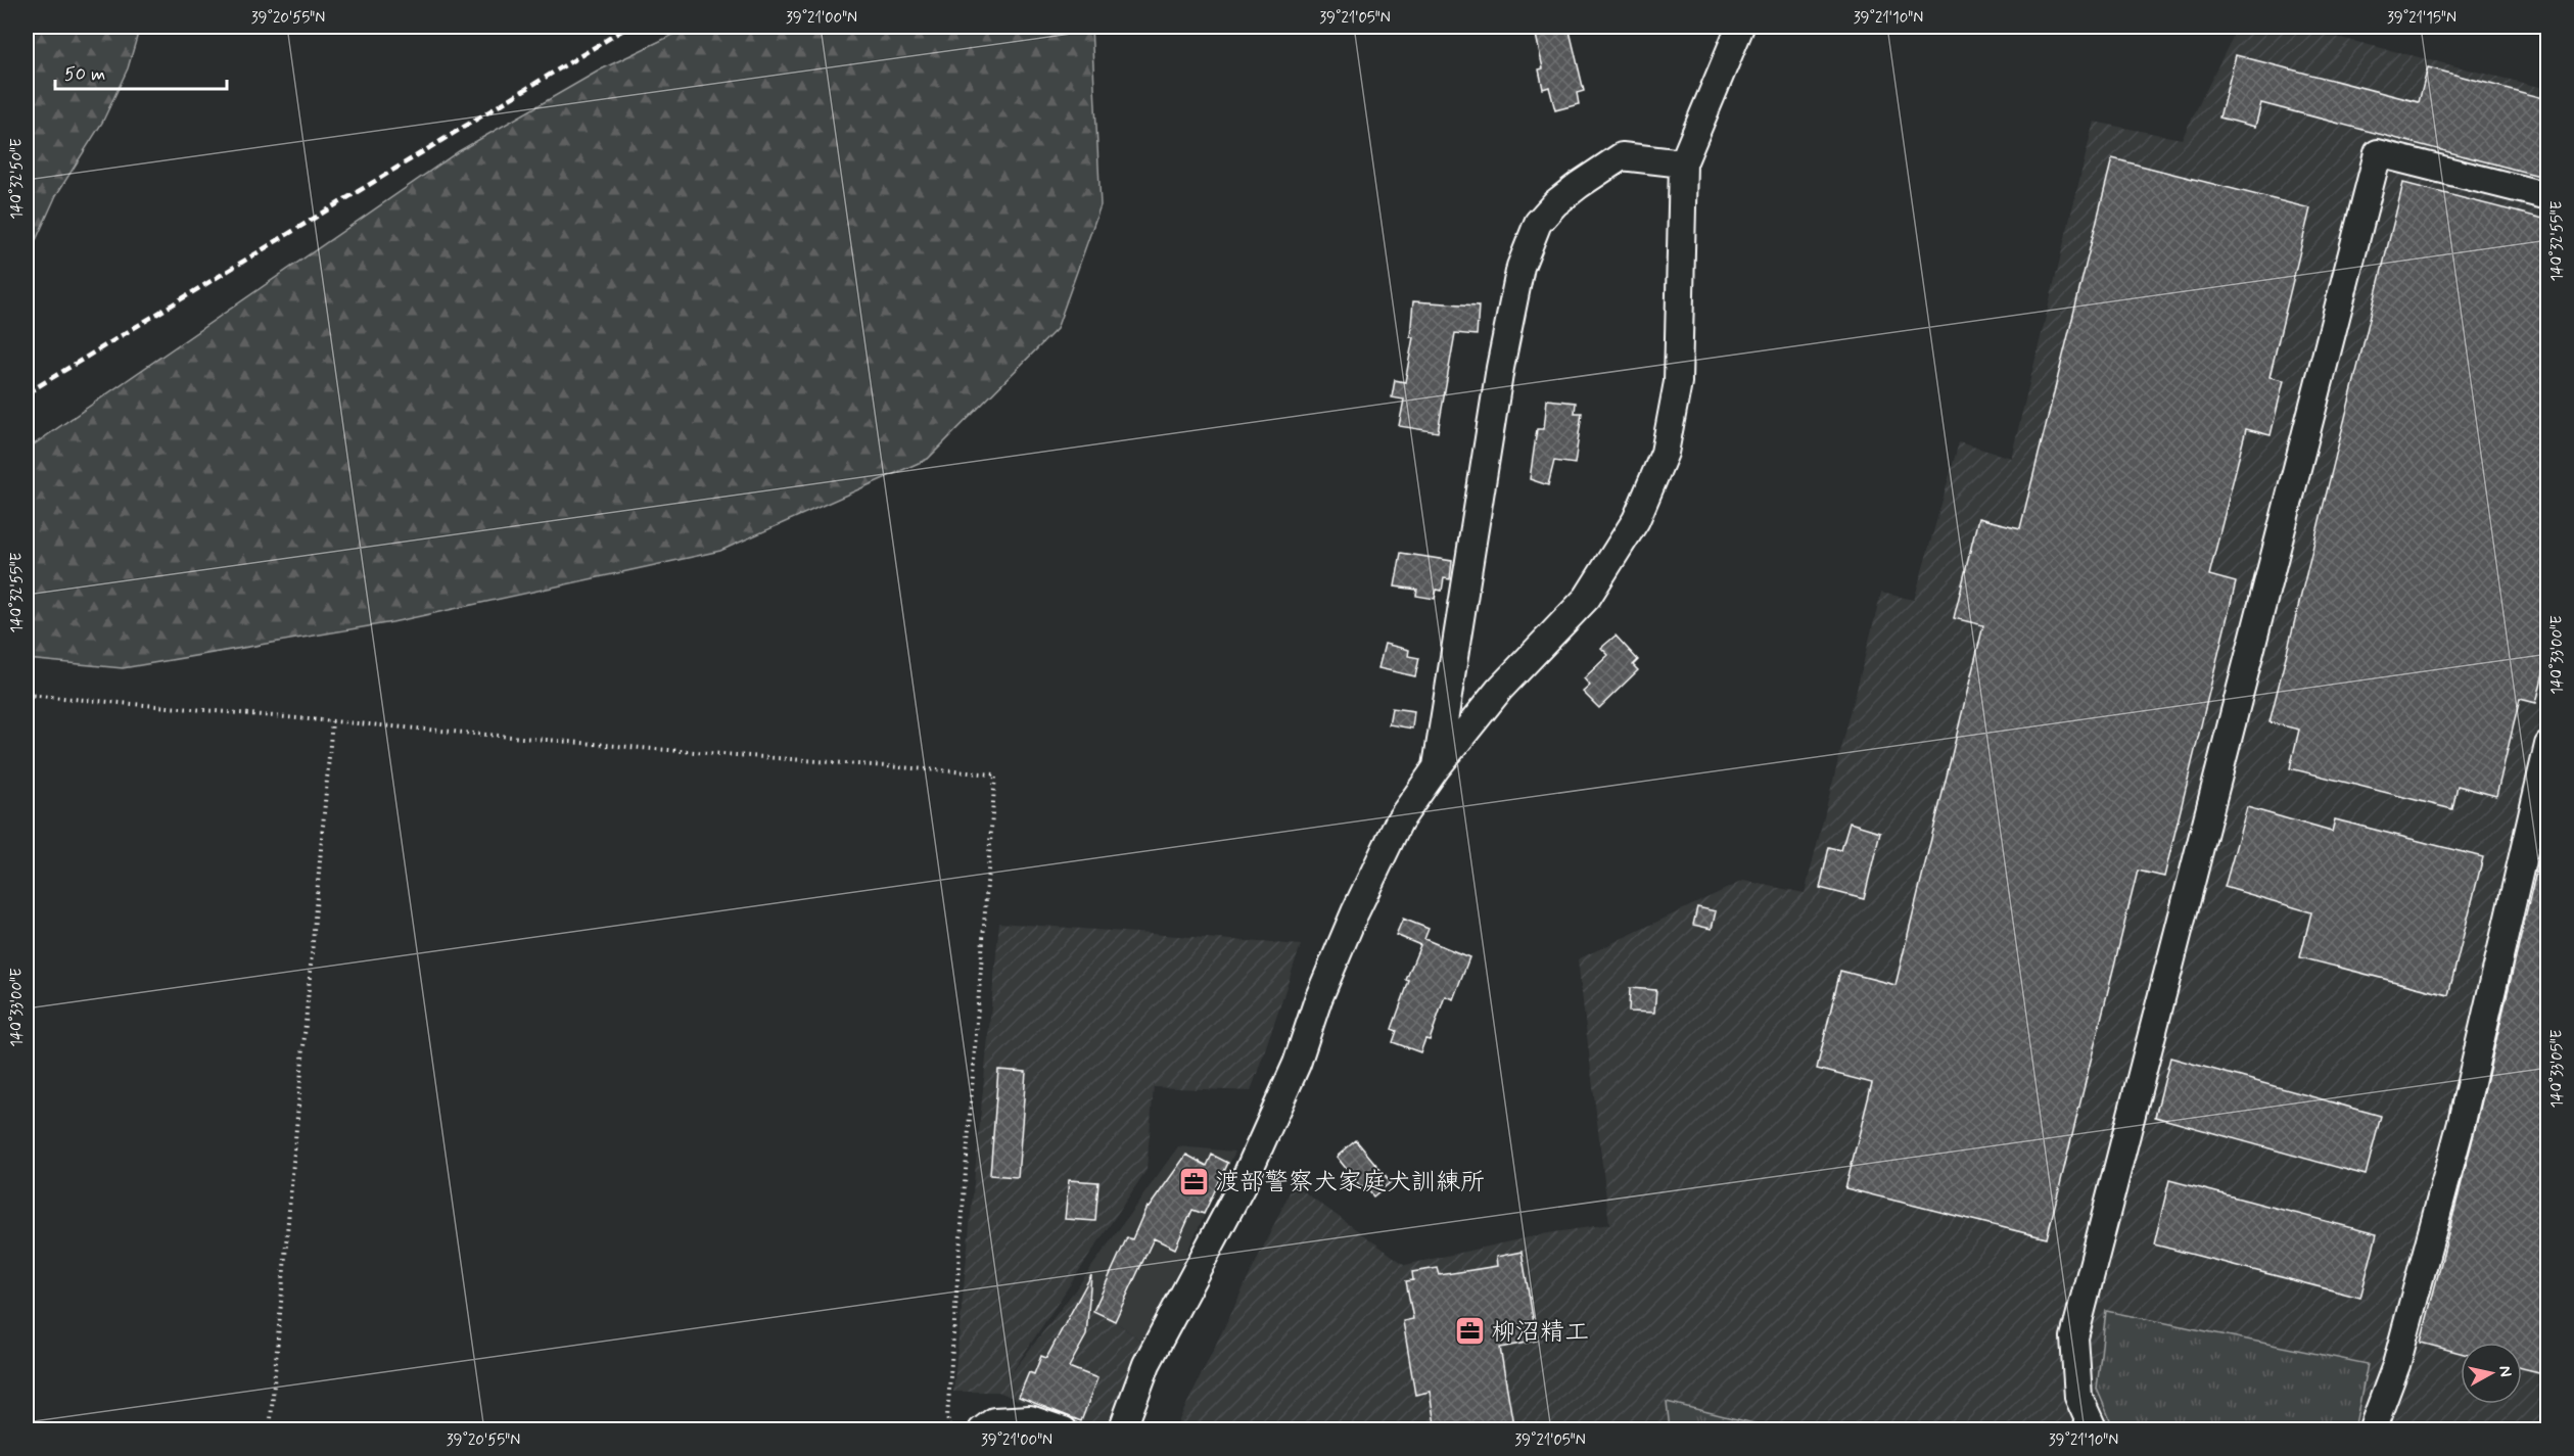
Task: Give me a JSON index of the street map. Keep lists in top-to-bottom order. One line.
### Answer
{"places":{"office":["渡部警察犬家庭犬訓練所","柳沼精工"]},"scale_bar":"50 m","north":"right","coordinates":["39°20'55\"N","39°21'00\"N","39°21'05\"N","39°21'10\"N","39°21'15\"N","140°32'50\"E","140°32'55\"E","140°33'00\"E","140°33'05\"E"]}
